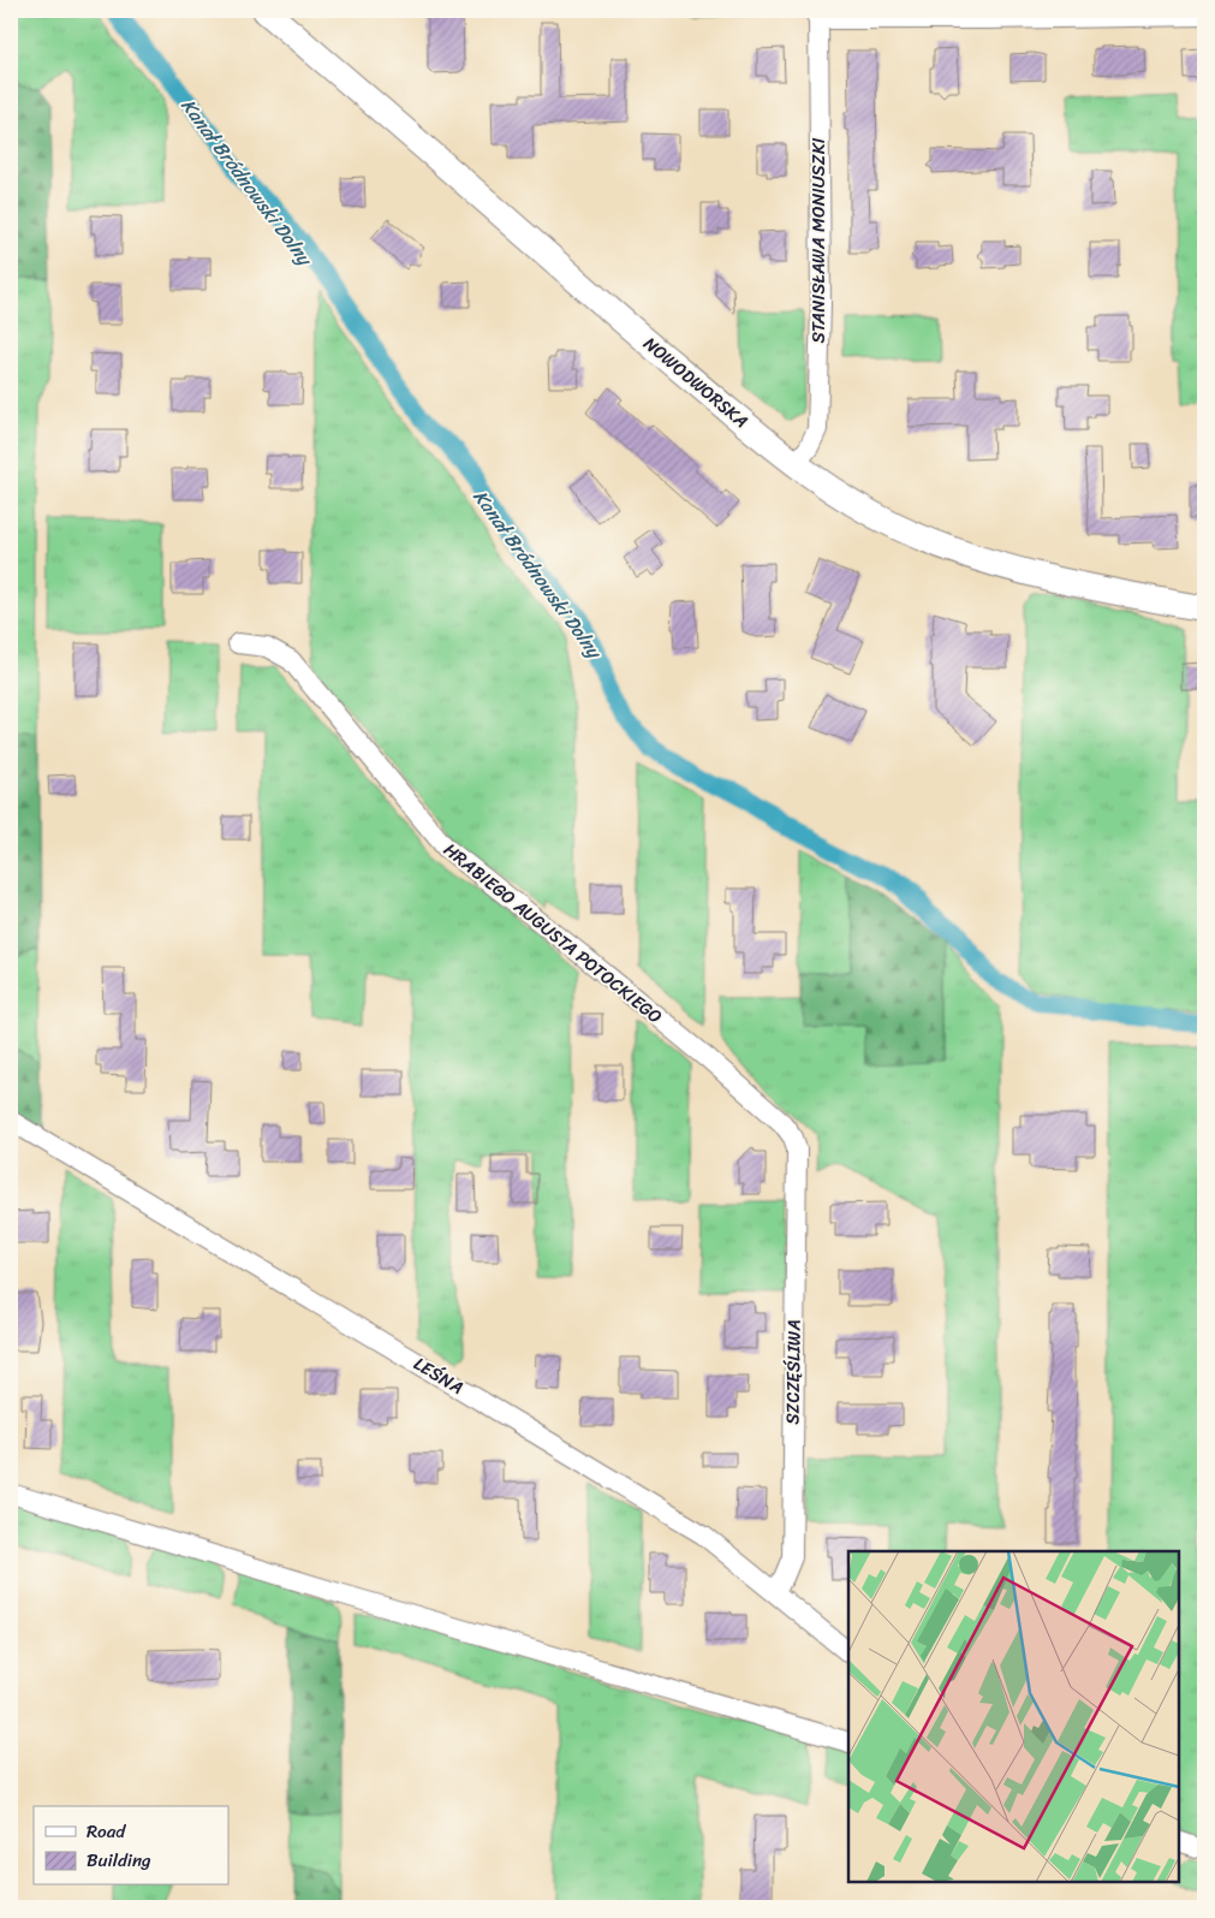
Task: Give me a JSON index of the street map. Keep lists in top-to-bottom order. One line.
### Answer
{"streets":{"main road":["NOWODWORSKA"],"street":["STANISŁAWA MONIUSZKI","HRABIEGO AUGUSTA POTOCKIEGO","SZCZĘŚLIWA","LEŚNA"]},"crossings":[["STANISŁAWA MONIUSZKI","NOWODWORSKA"],["HRABIEGO AUGUSTA POTOCKIEGO","SZCZĘŚLIWA"],["SZCZĘŚLIWA","LEŚNA"]],"water":["Kanał Bródnowski Dolny"],"legend":["Road","Building"]}
